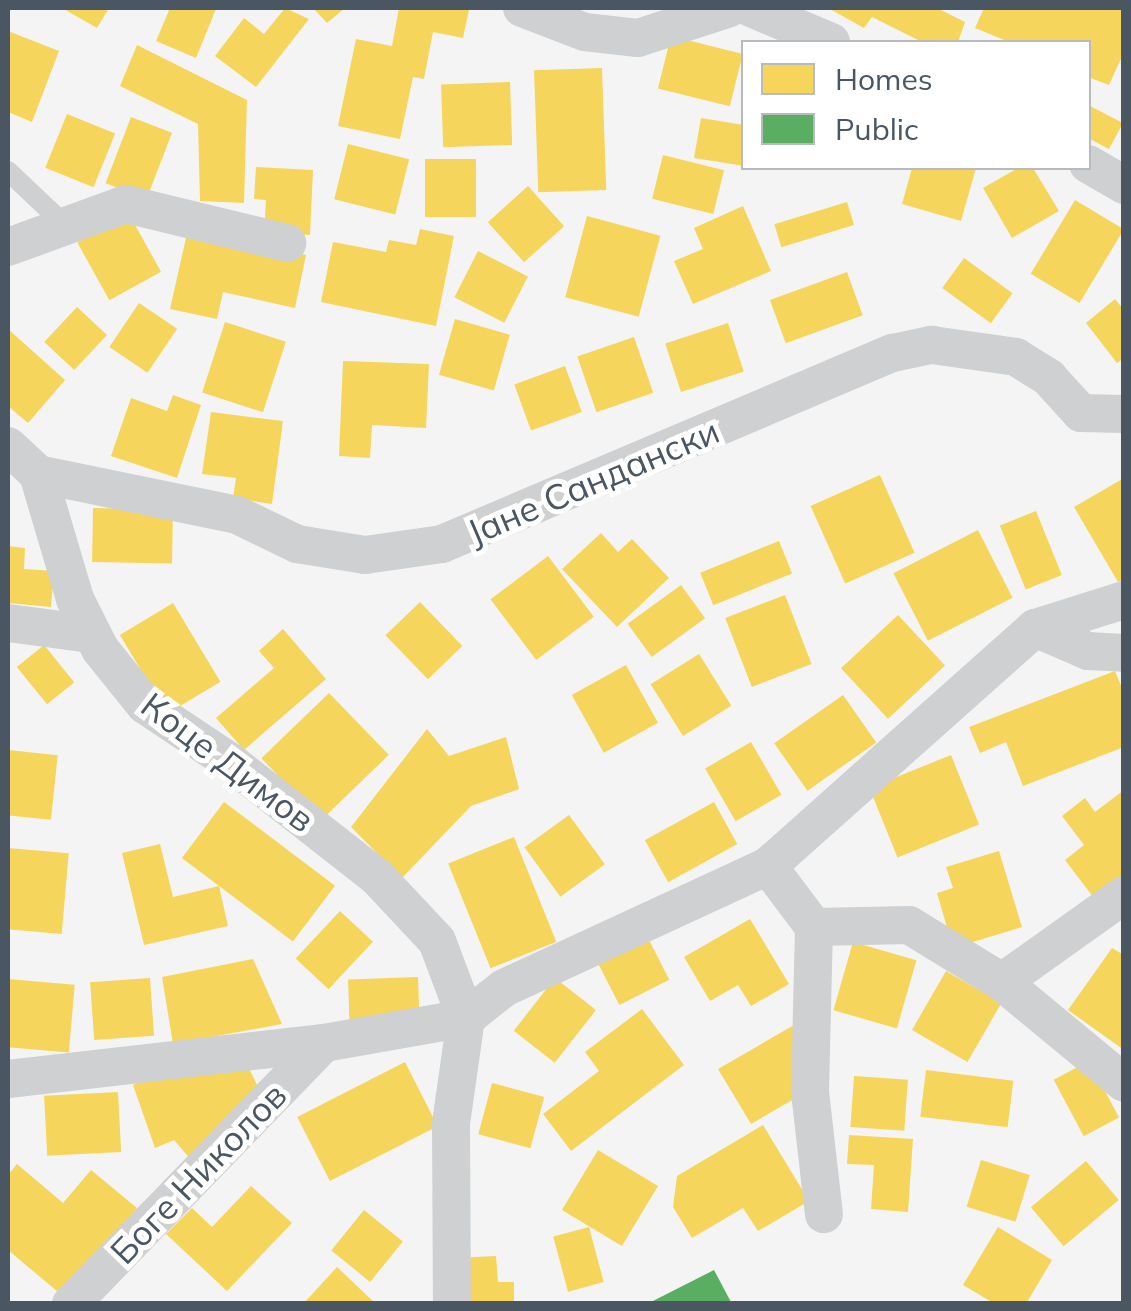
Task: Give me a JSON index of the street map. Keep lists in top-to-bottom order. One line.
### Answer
{"streets":{"street":["Јане Сандански","Коце Димов","Боге Николов"]},"crossings":[["Јане Сандански","Коце Димов"]],"legend":["Homes","Public"]}
